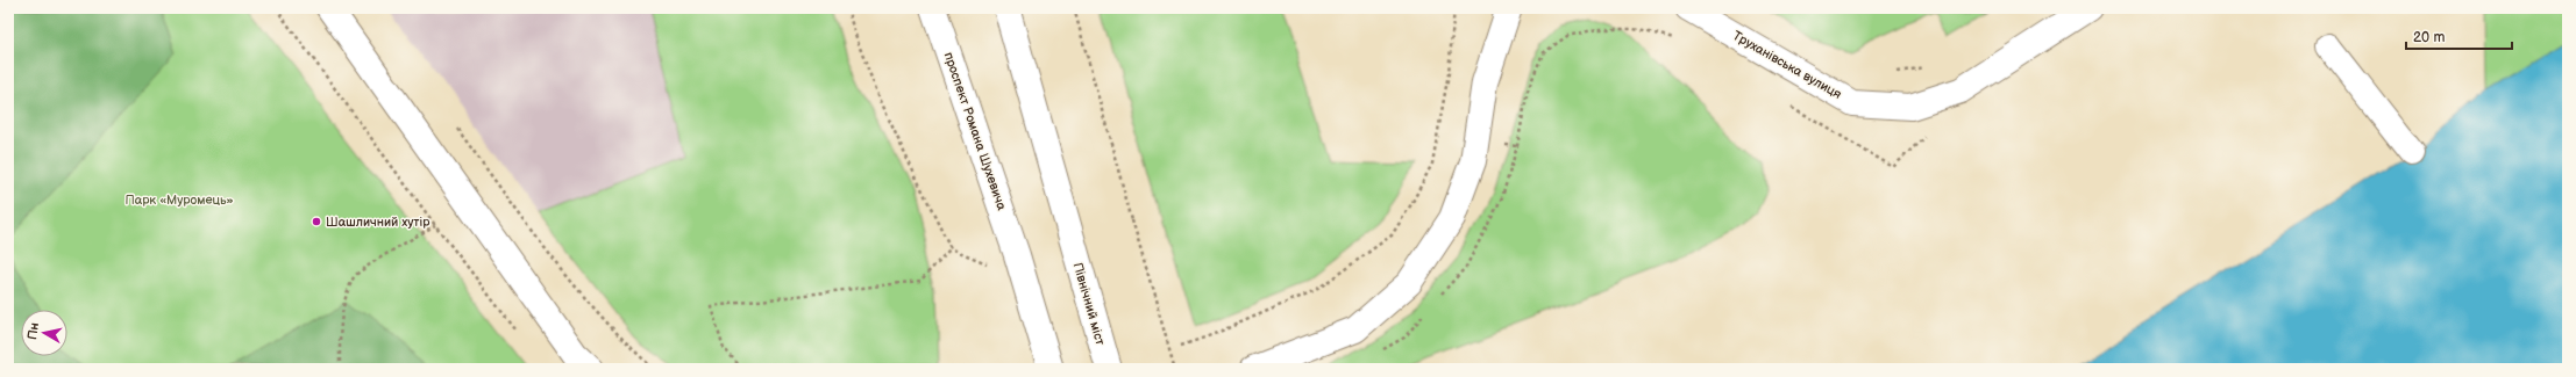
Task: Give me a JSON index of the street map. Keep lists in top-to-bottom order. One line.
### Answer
{"streets":{"street":["Труханівська вулиця","проспект Романа Шухевича","Північний міст"]},"parks":["Парк «Муромець»"],"places":["Шашличний хутір"],"scale_bar":"20 m","north":"left"}
